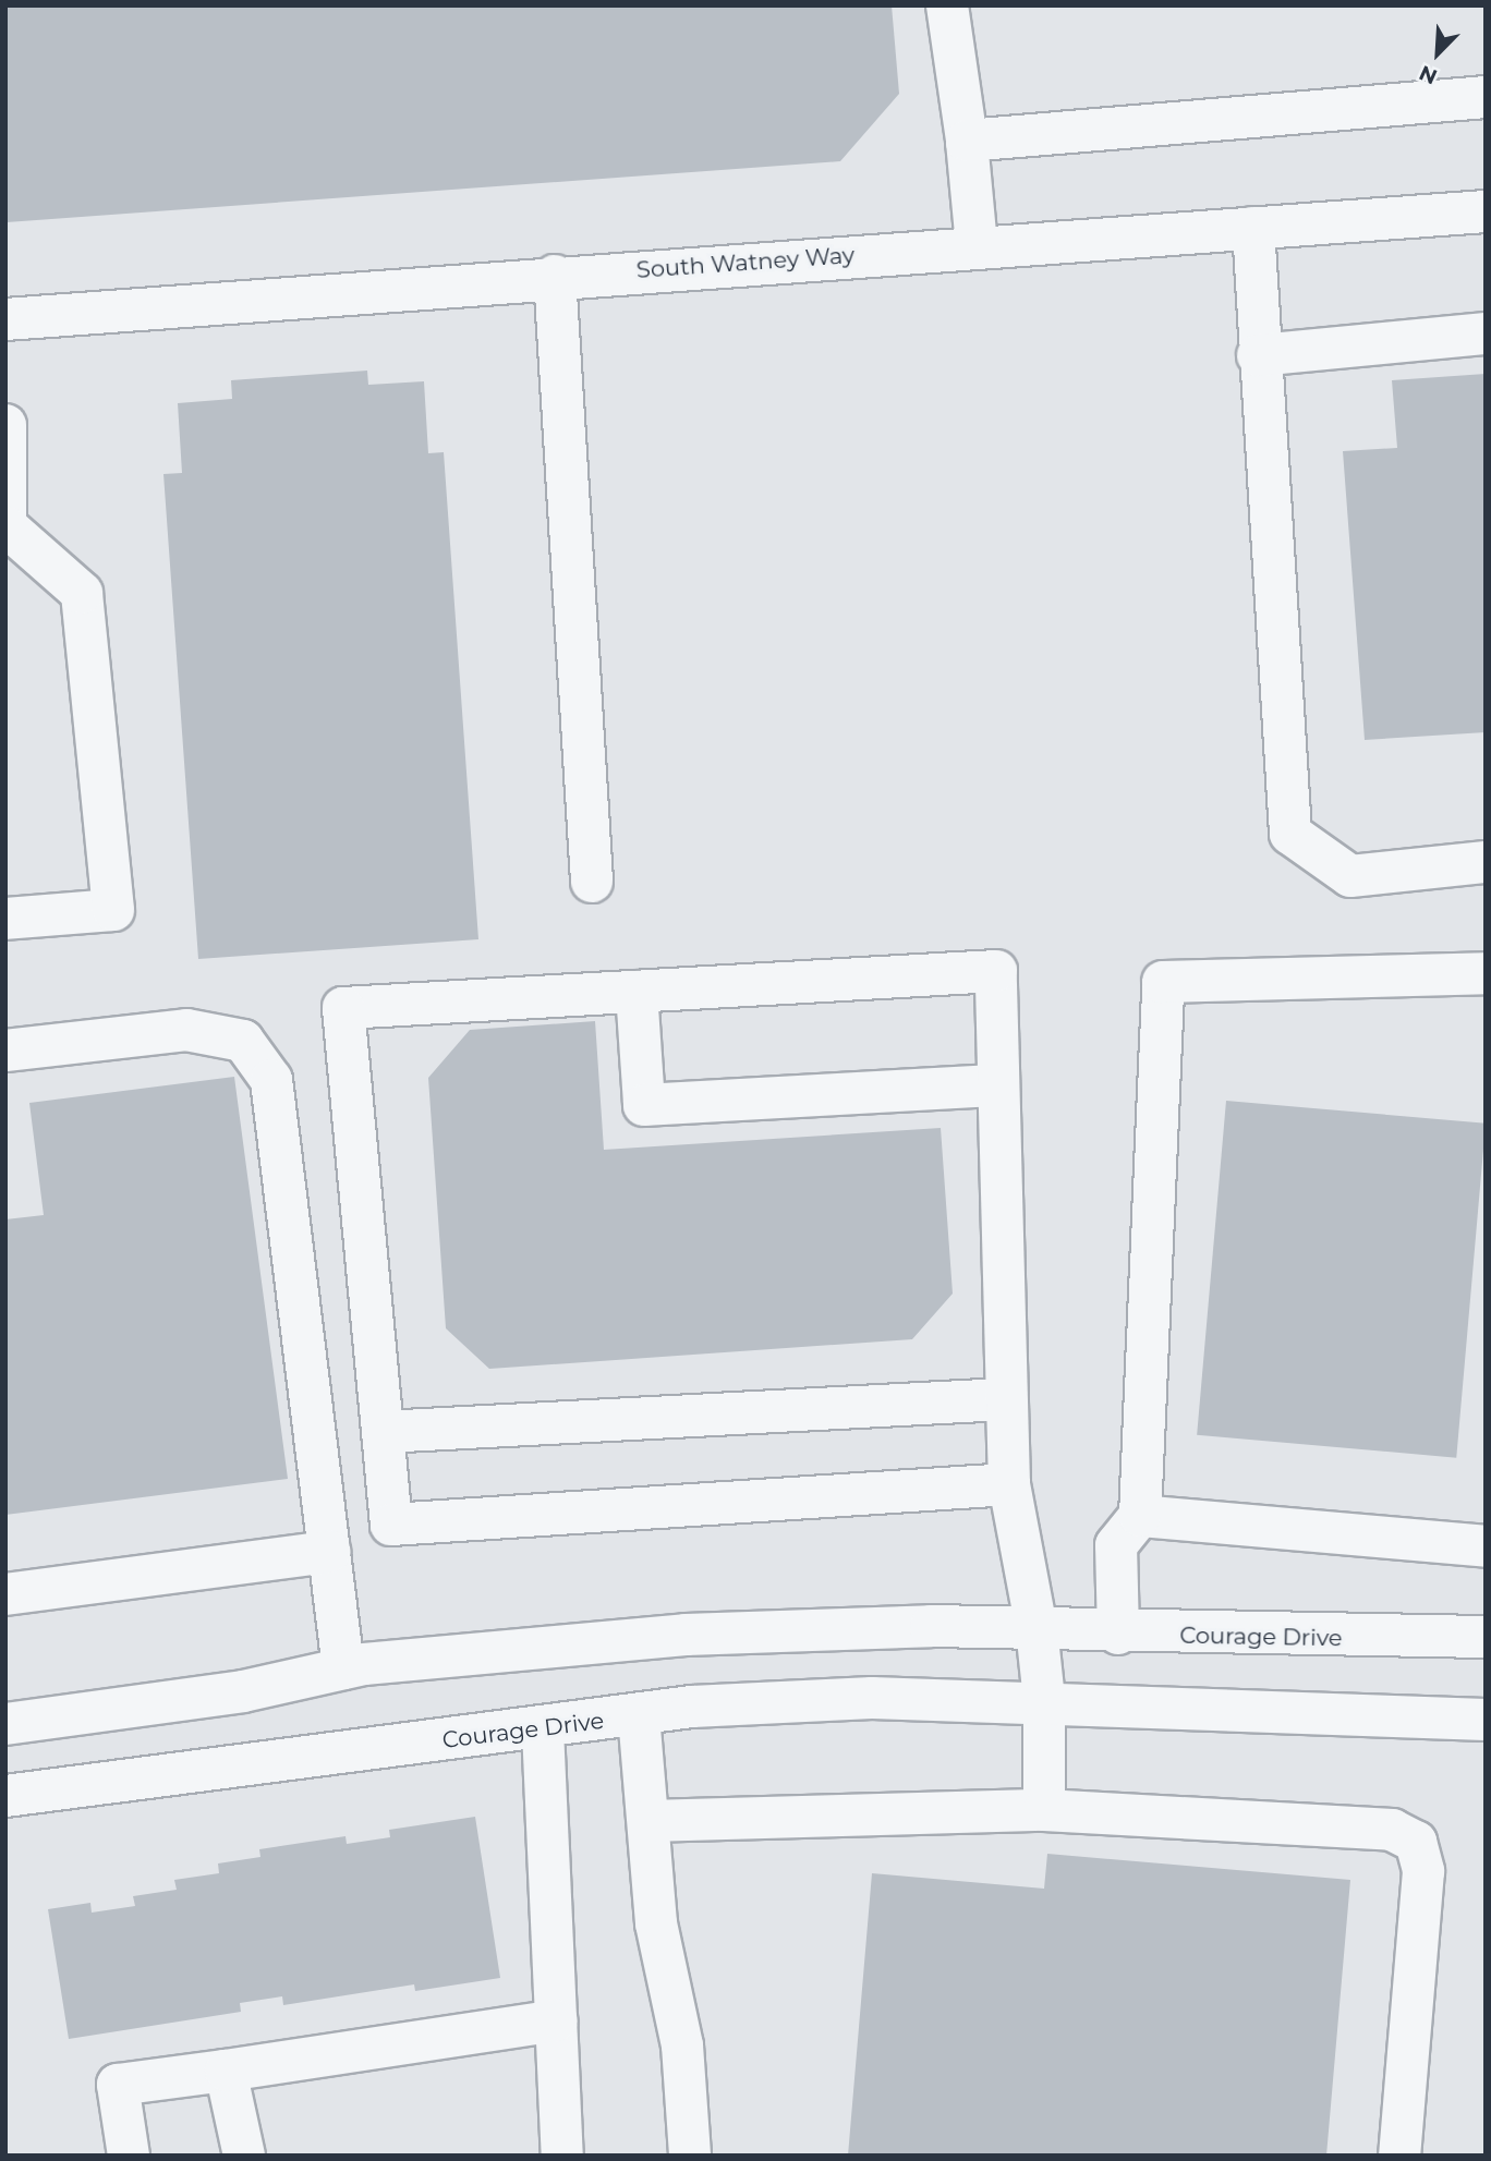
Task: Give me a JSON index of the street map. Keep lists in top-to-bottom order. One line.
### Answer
{"streets":{"street":["South Watney Way","Courage Drive"]},"north":"bottom left"}
